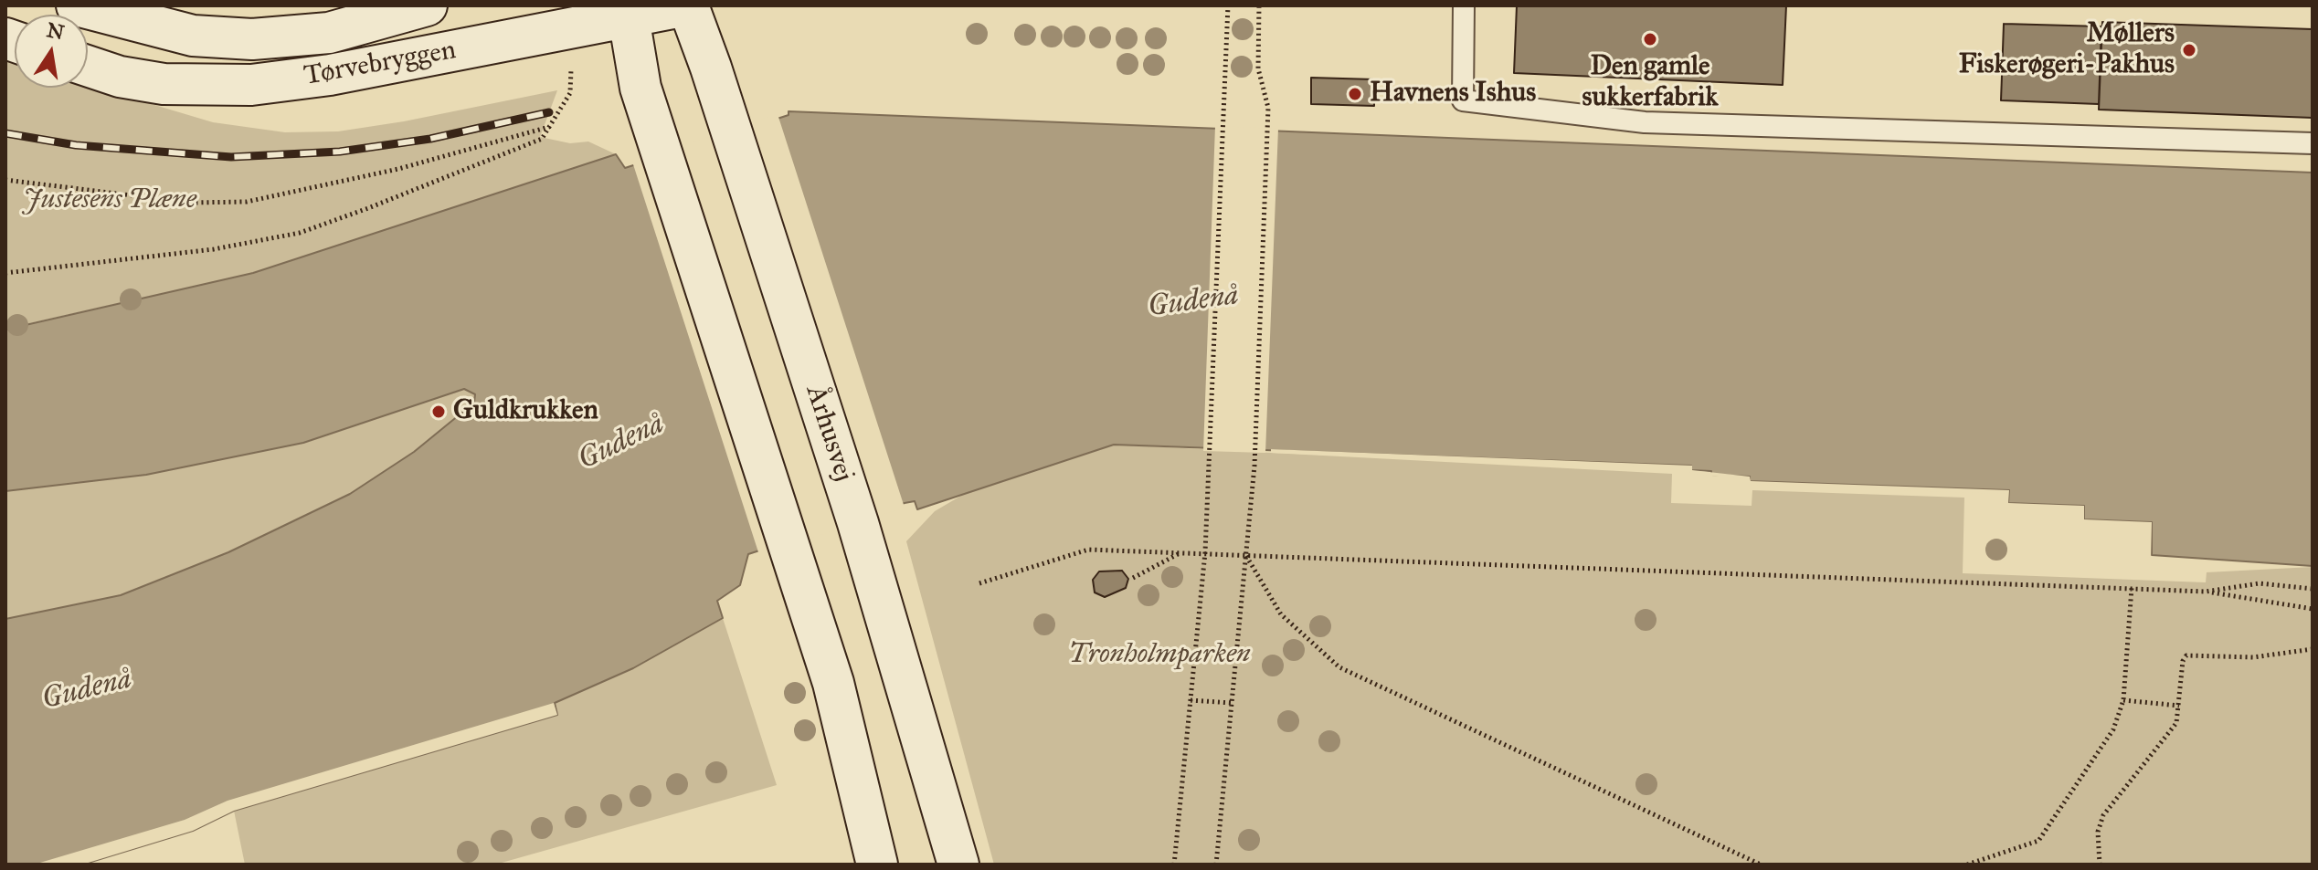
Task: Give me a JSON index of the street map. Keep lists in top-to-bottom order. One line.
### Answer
{"streets":{"main road":["Tørvebryggen","Århusvej"]},"crossings":[["Tørvebryggen","Århusvej"]],"water":["Gudenå"],"parks":["Justesens Plæne","Tronholmparken"],"places":["Den gamle sukkerfabrik","Møllers Fiskerøgeri-Pakhus","Havnens Ishus","Guldkrukken"],"north":"top"}
